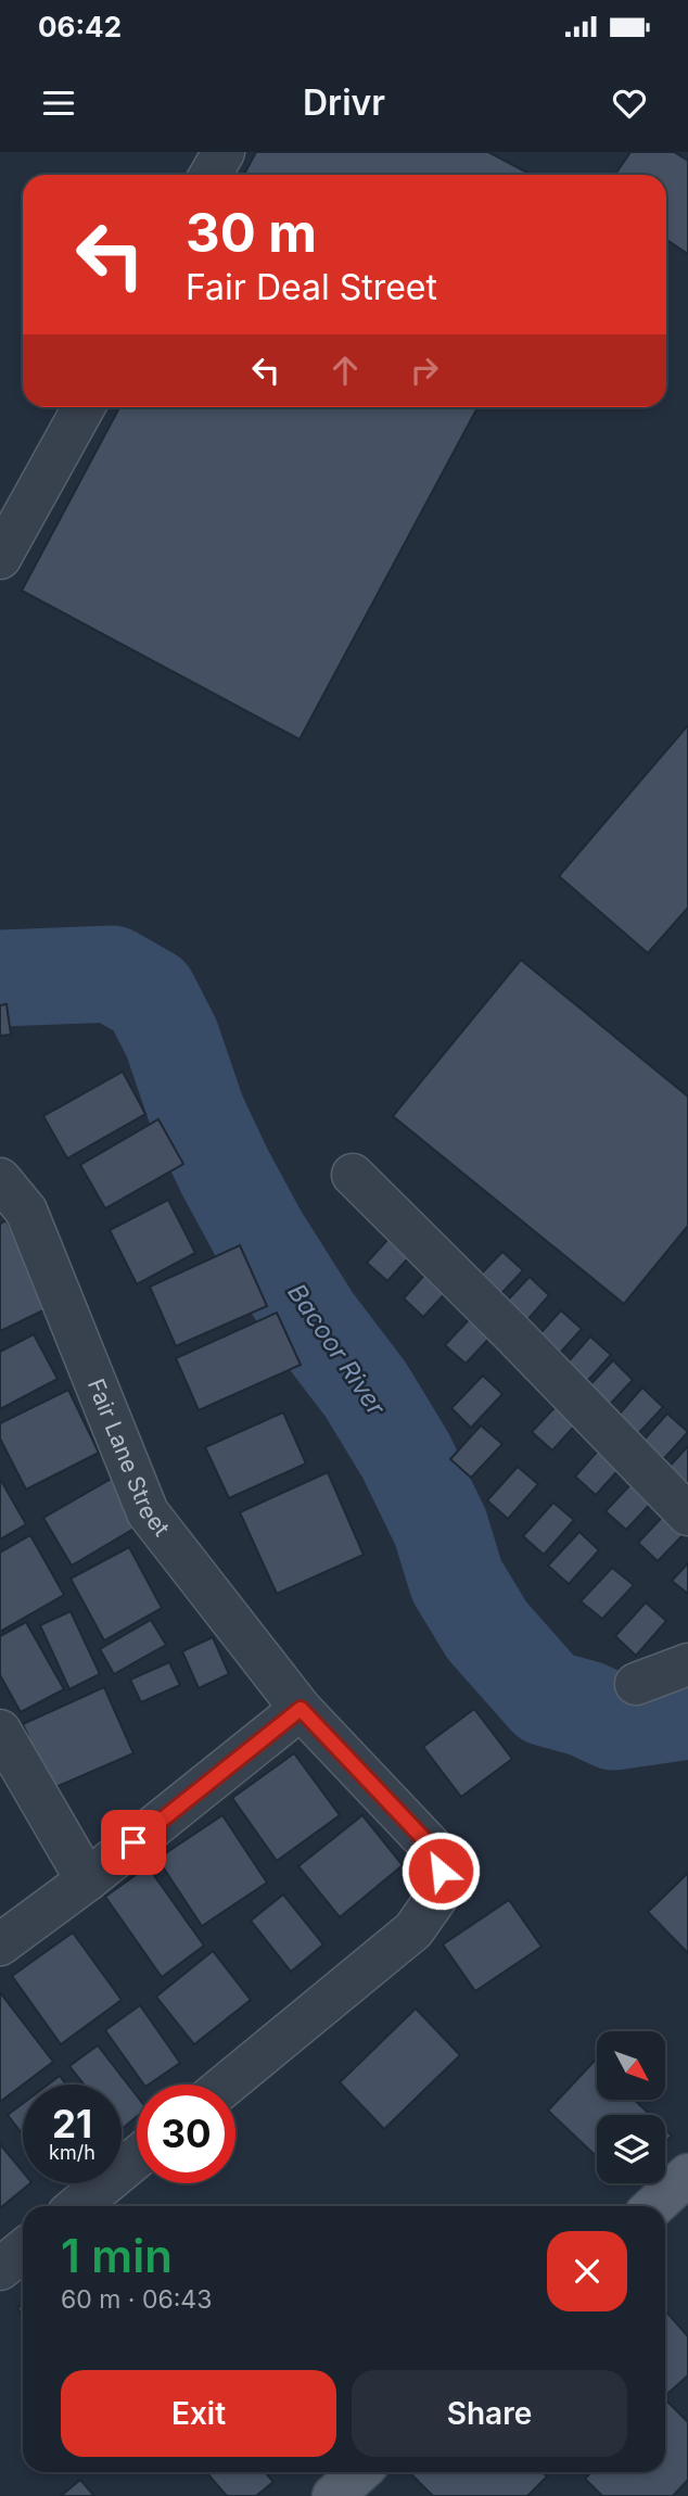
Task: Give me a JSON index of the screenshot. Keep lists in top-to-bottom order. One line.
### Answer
{"streets":{"street":["Fair Lane Street"]},"water":["Bacoor River"],"north":"bottom right","page":{"status":"06:42","header":"Drivr","turn":["30 m","Fair Deal Street"],"speed":"21 km/h","limit":"30","heading":["1 min","60 m · 06:43"],"buttons":["Exit","Share"]}}
